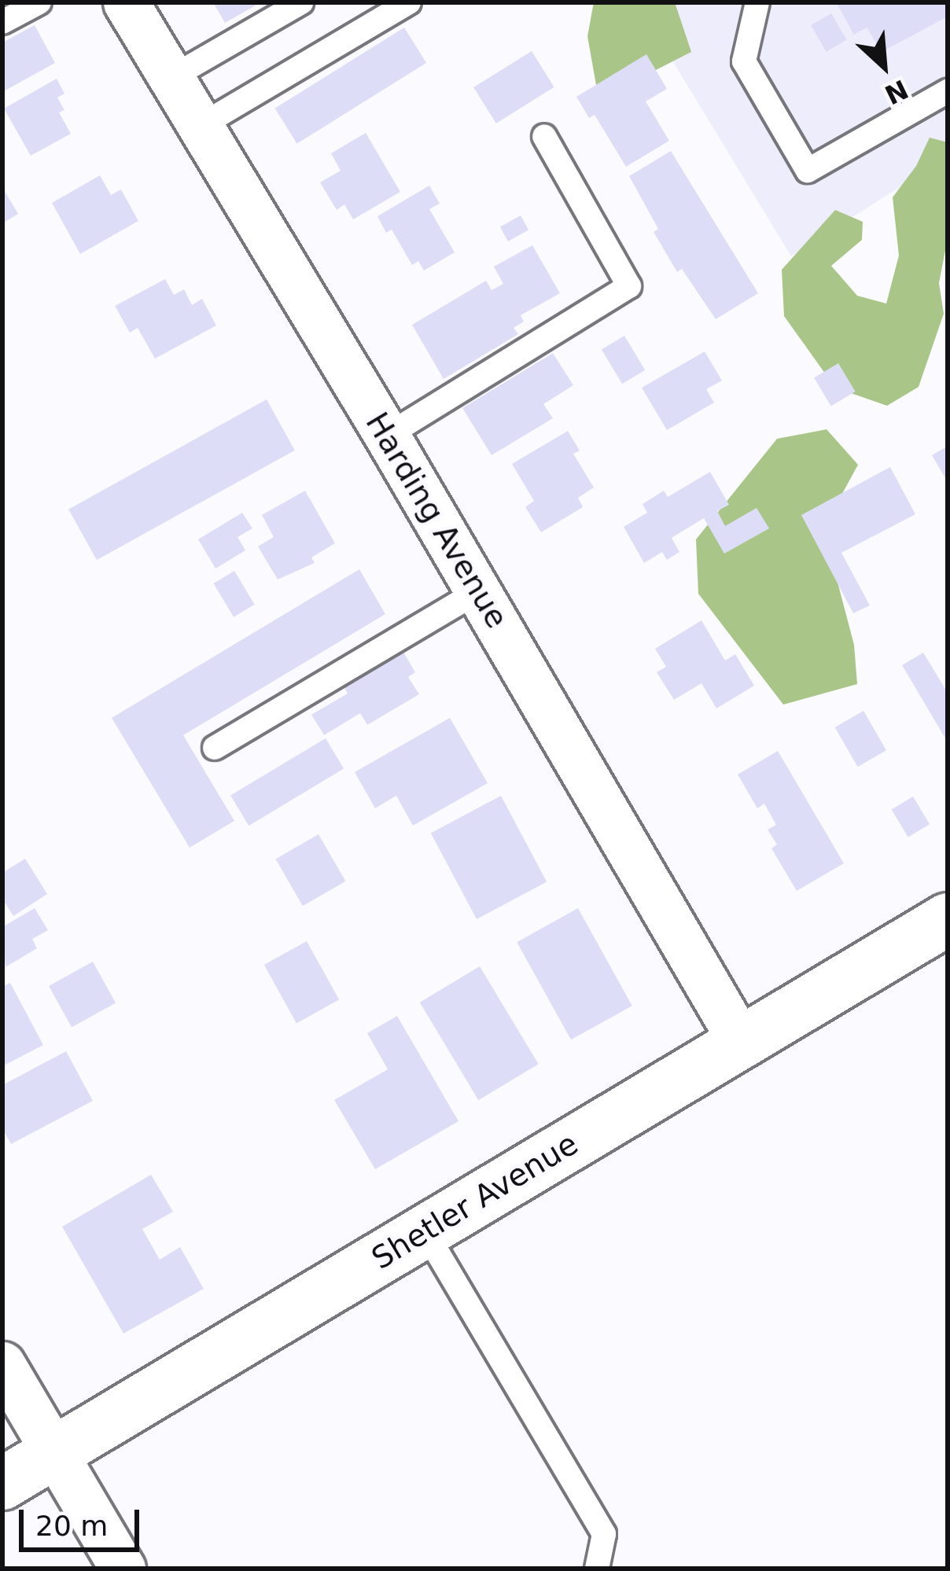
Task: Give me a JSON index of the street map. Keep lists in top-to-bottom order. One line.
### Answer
{"streets":{"street":["Harding Avenue","Shetler Avenue"]},"crossings":[["Harding Avenue","Shetler Avenue"]],"scale_bar":"20 m","north":"bottom right"}
